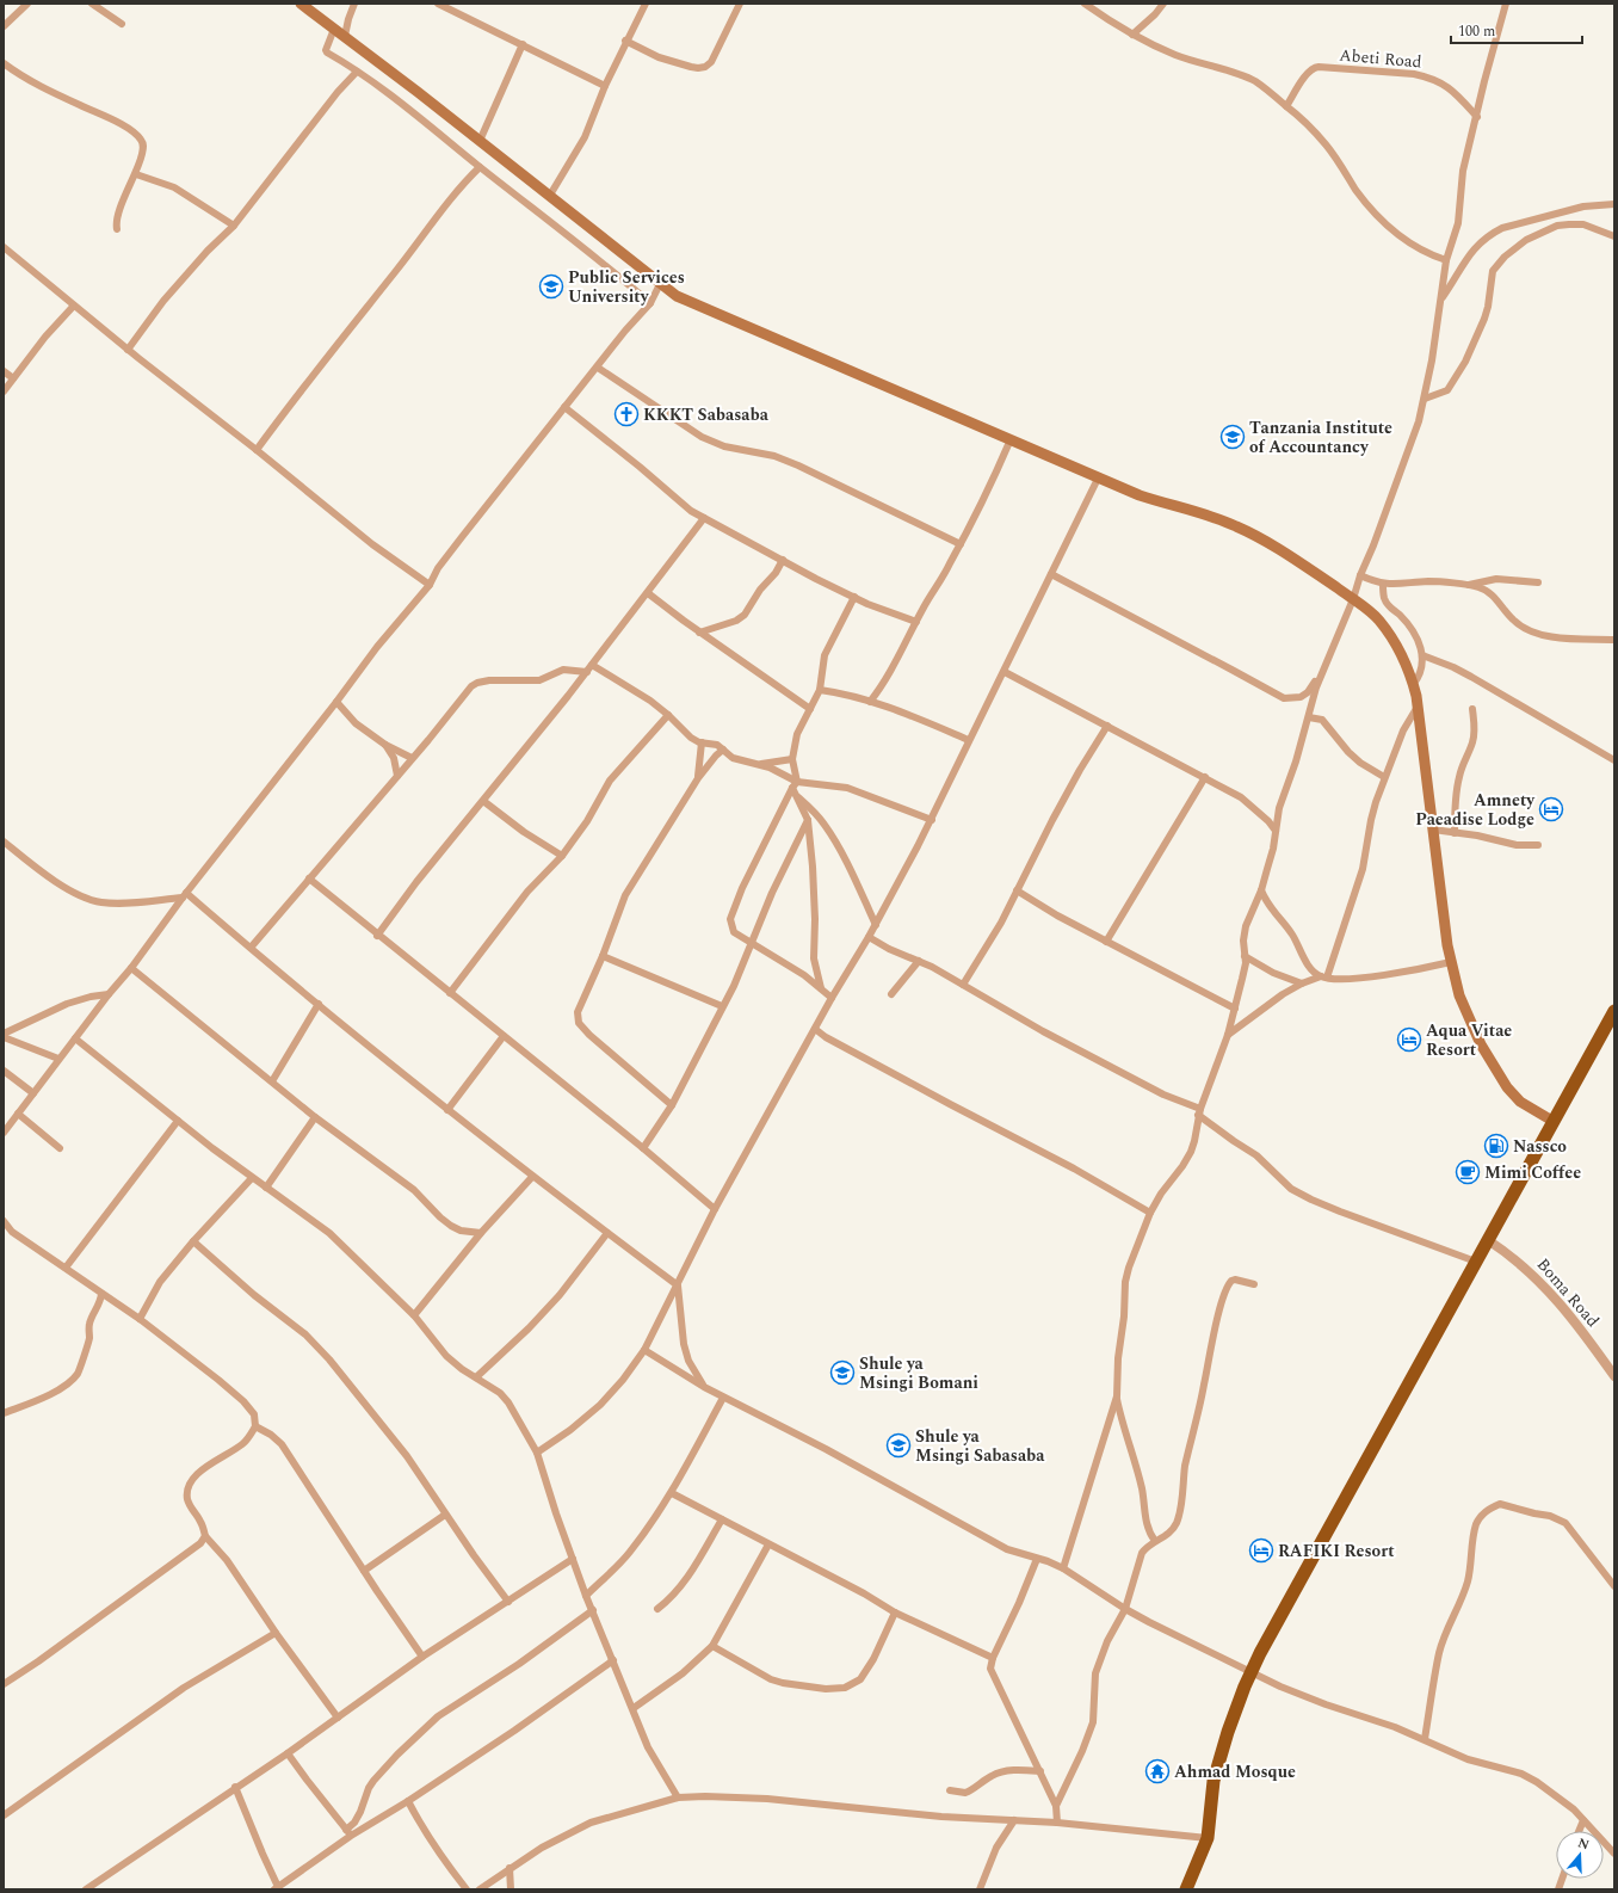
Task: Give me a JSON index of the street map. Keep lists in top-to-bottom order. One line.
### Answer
{"streets":{"street":["Abeti Road","Boma Road"]},"places":{"school or university":["Public Services University","Tanzania Institute of Accountancy","Shule ya Msingi Bomani","Shule ya Msingi Sabasaba"],"church":["KKKT Sabasaba"],"hotel":["Amnety Paeadise Lodge","Aqua Vitae Resort","RAFIKI Resort"],"fuel station":["Nassco"],"cafe":["Mimi Coffee"],"temple":["Ahmad Mosque"]},"scale_bar":"100 m","north":"top"}
